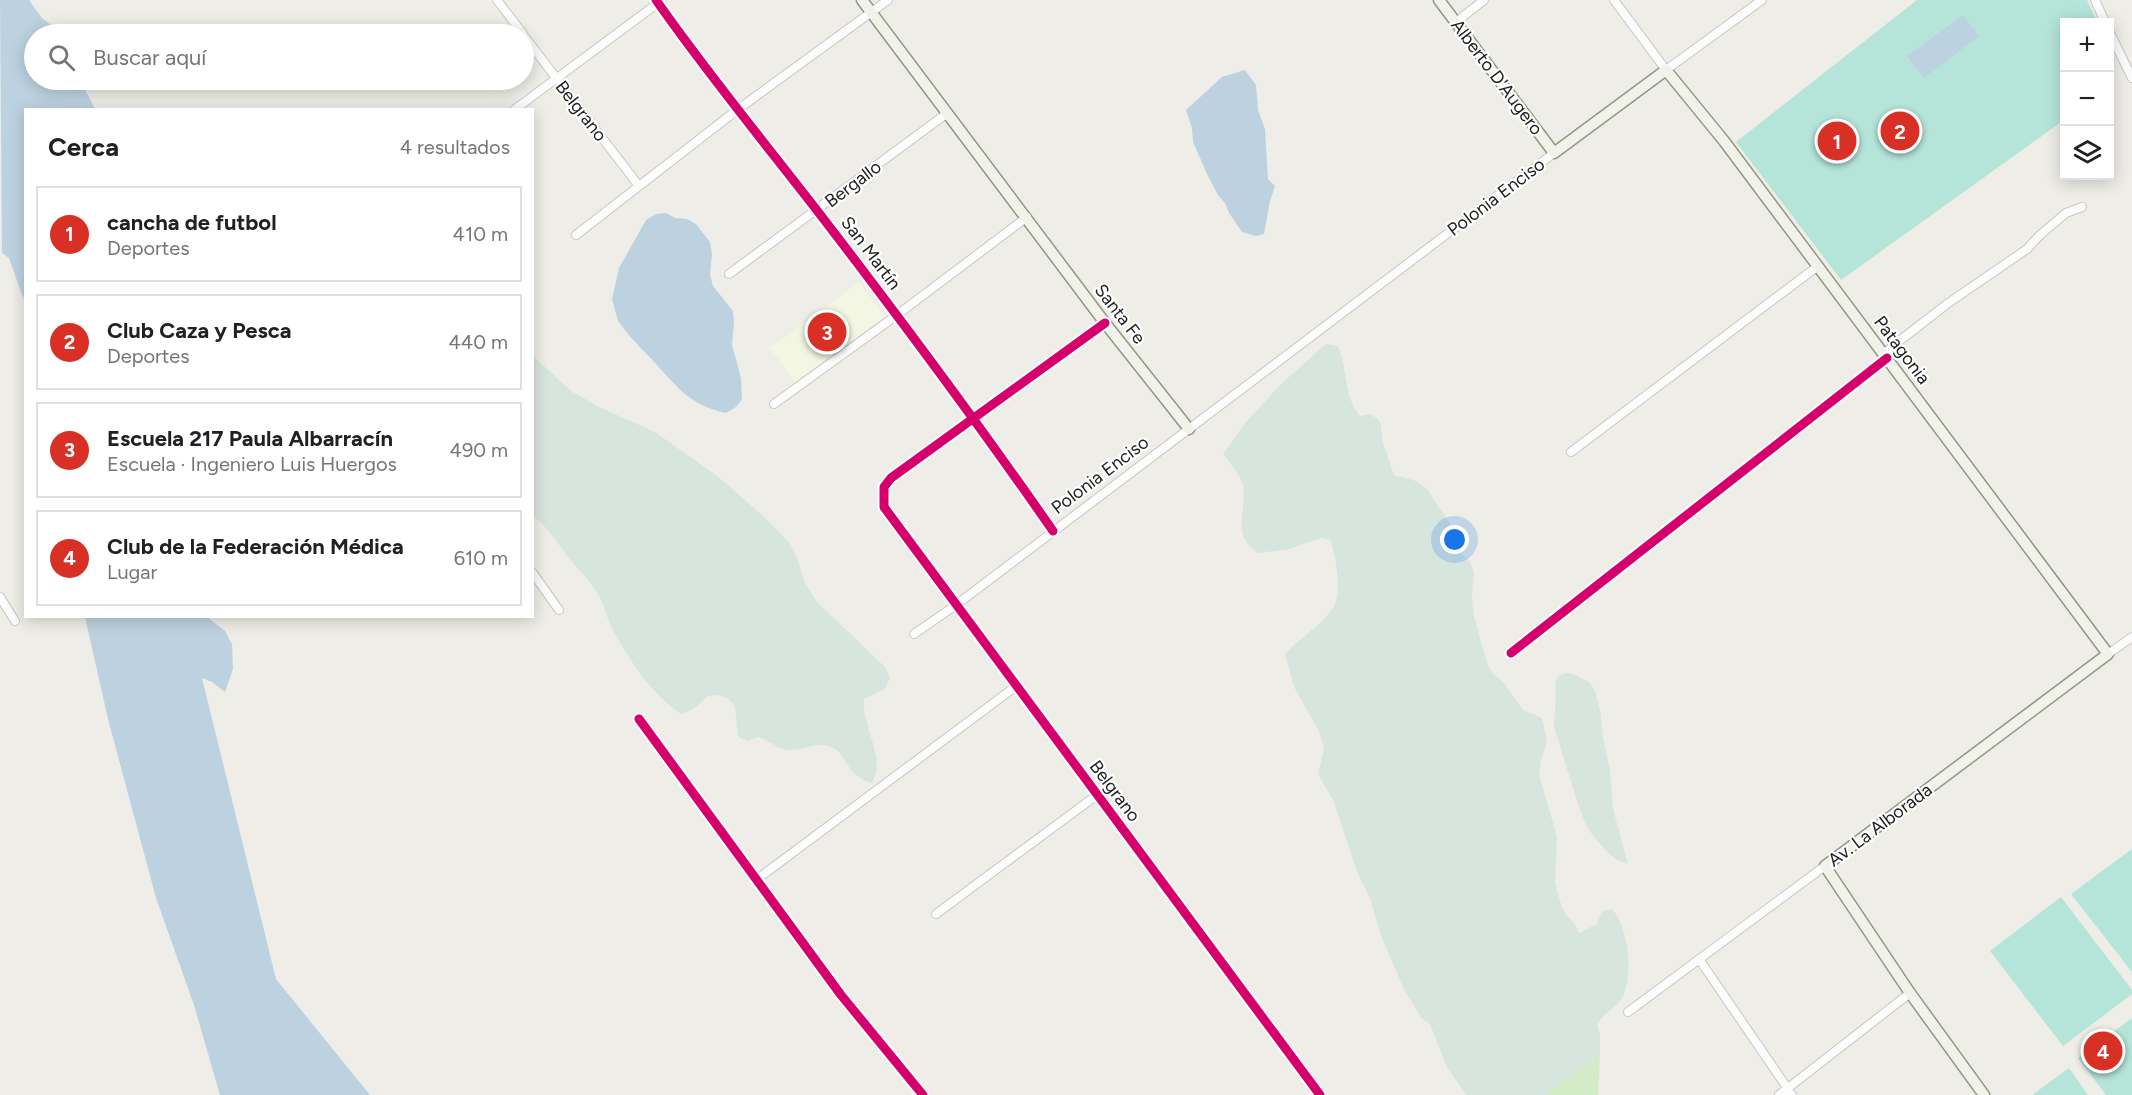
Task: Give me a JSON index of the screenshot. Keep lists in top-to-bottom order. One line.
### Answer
{"streets":{"main road":["Alberto D'Augero","Polonia Enciso","Santa Fe","Patagonia","Av. La Alborada"],"street":["Belgrano","Bergallo","San Martín"]},"crossings":[["Alberto D'Augero","Polonia Enciso"],["Belgrano","Polonia Enciso"],["Belgrano","San Martín"],["Bergallo","San Martín"],["Bergallo","Santa Fe"],["Polonia Enciso","San Martín"],["Polonia Enciso","Santa Fe"],["Polonia Enciso","Patagonia"],["Patagonia","Av. La Alborada"]],"page":{"map_buttons":["+","−"],"search":"Buscar aquí","heading":["Cerca","4 resultados"],"pins":["2","1","3","4"],"list":[{"mark":"1","name":"cancha de futbol","note":"Deportes","value":"410 m"},{"mark":"2","name":"Club Caza y Pesca","note":"Deportes","value":"440 m"},{"mark":"3","name":"Escuela 217 Paula Albarracín","note":"Escuela · Ingeniero Luis Huergos","value":"490 m"},{"mark":"4","name":"Club de la Federación Médica","note":"Lugar","value":"610 m"}]}}
